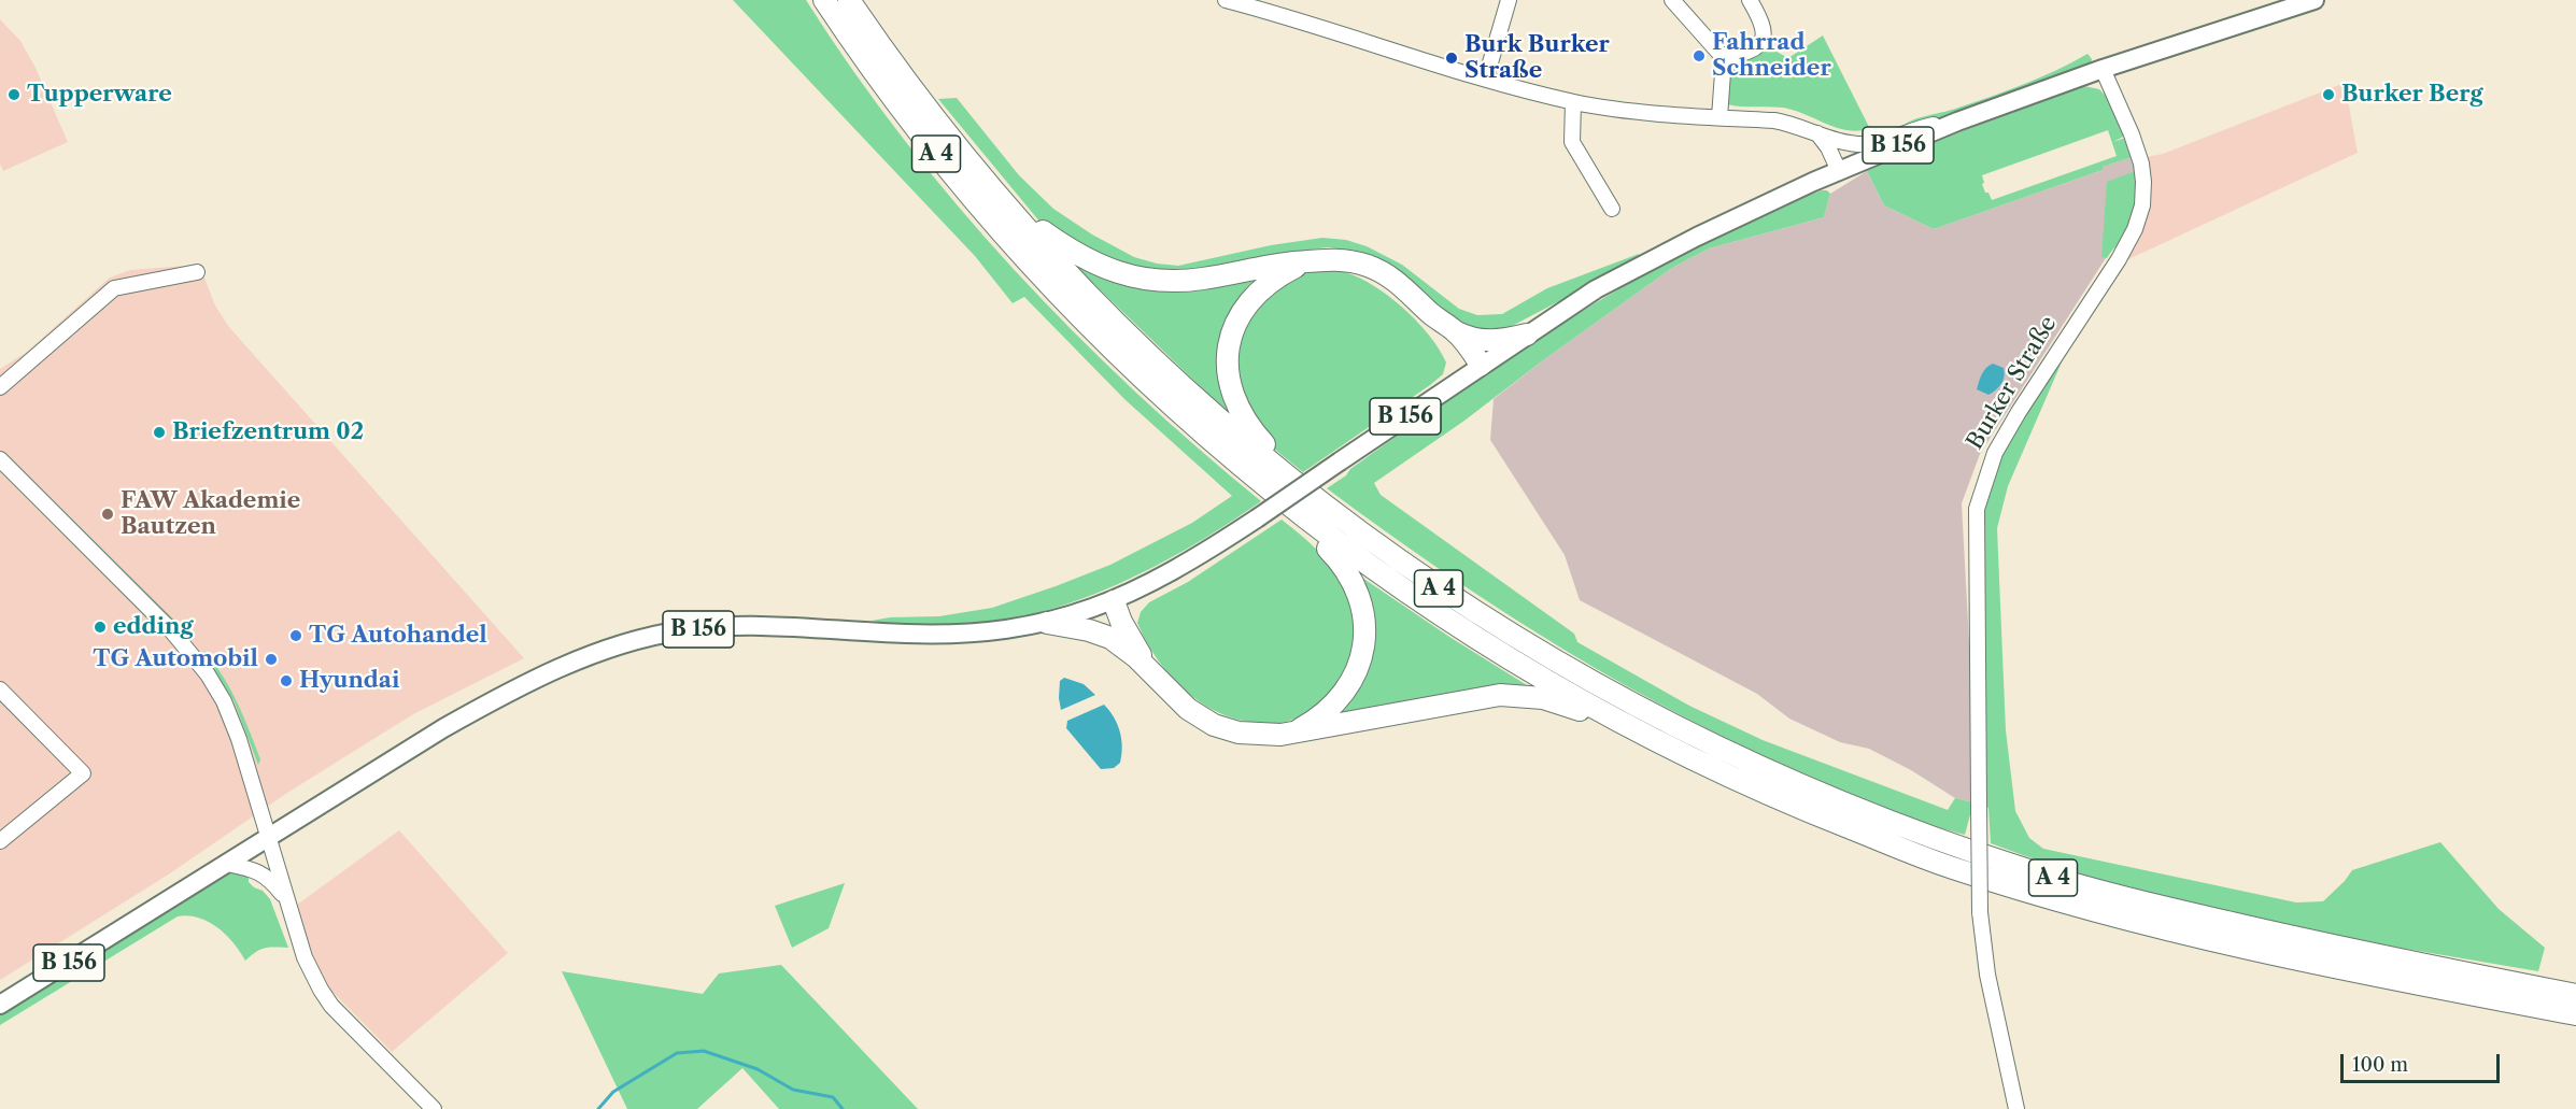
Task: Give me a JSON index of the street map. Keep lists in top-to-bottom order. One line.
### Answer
{"streets":{"highway":["A 4"],"main road":["B 156"],"street":["Burker Straße"]},"crossings":[["B 156","Burker Straße"]],"places":["Fahrrad Schneider","Burk Burker Straße","Tupperware","Burker Berg","Briefzentrum 02","FAW Akademie Bautzen","edding","TG Autohandel","TG Automobil","Hyundai"],"scale_bar":"100 m"}
